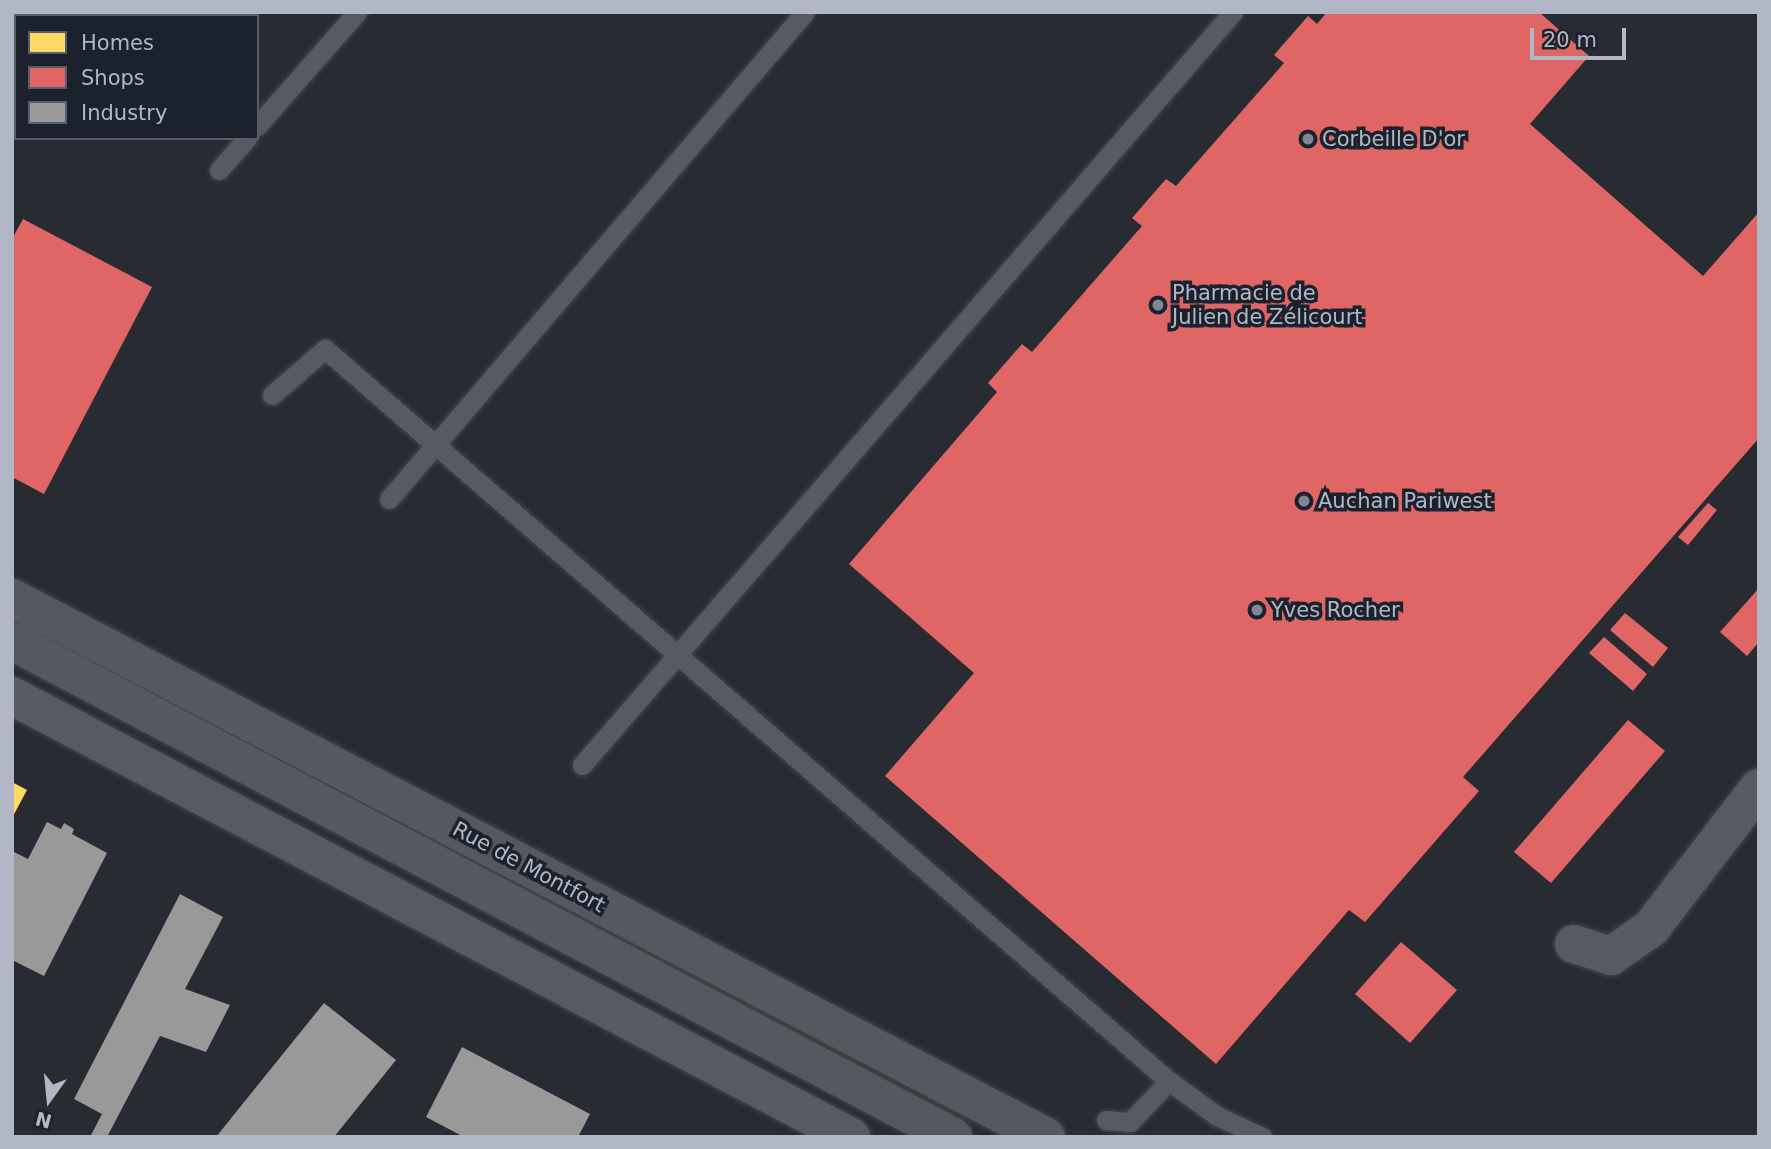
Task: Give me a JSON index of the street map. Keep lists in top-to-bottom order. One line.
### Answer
{"streets":{"street":["Rue de Montfort"]},"places":["Corbeille D'or","Pharmacie de Julien de Zélicourt","Auchan Pariwest","Yves Rocher"],"legend":["Homes","Shops","Industry"],"scale_bar":"20 m","north":"bottom"}
